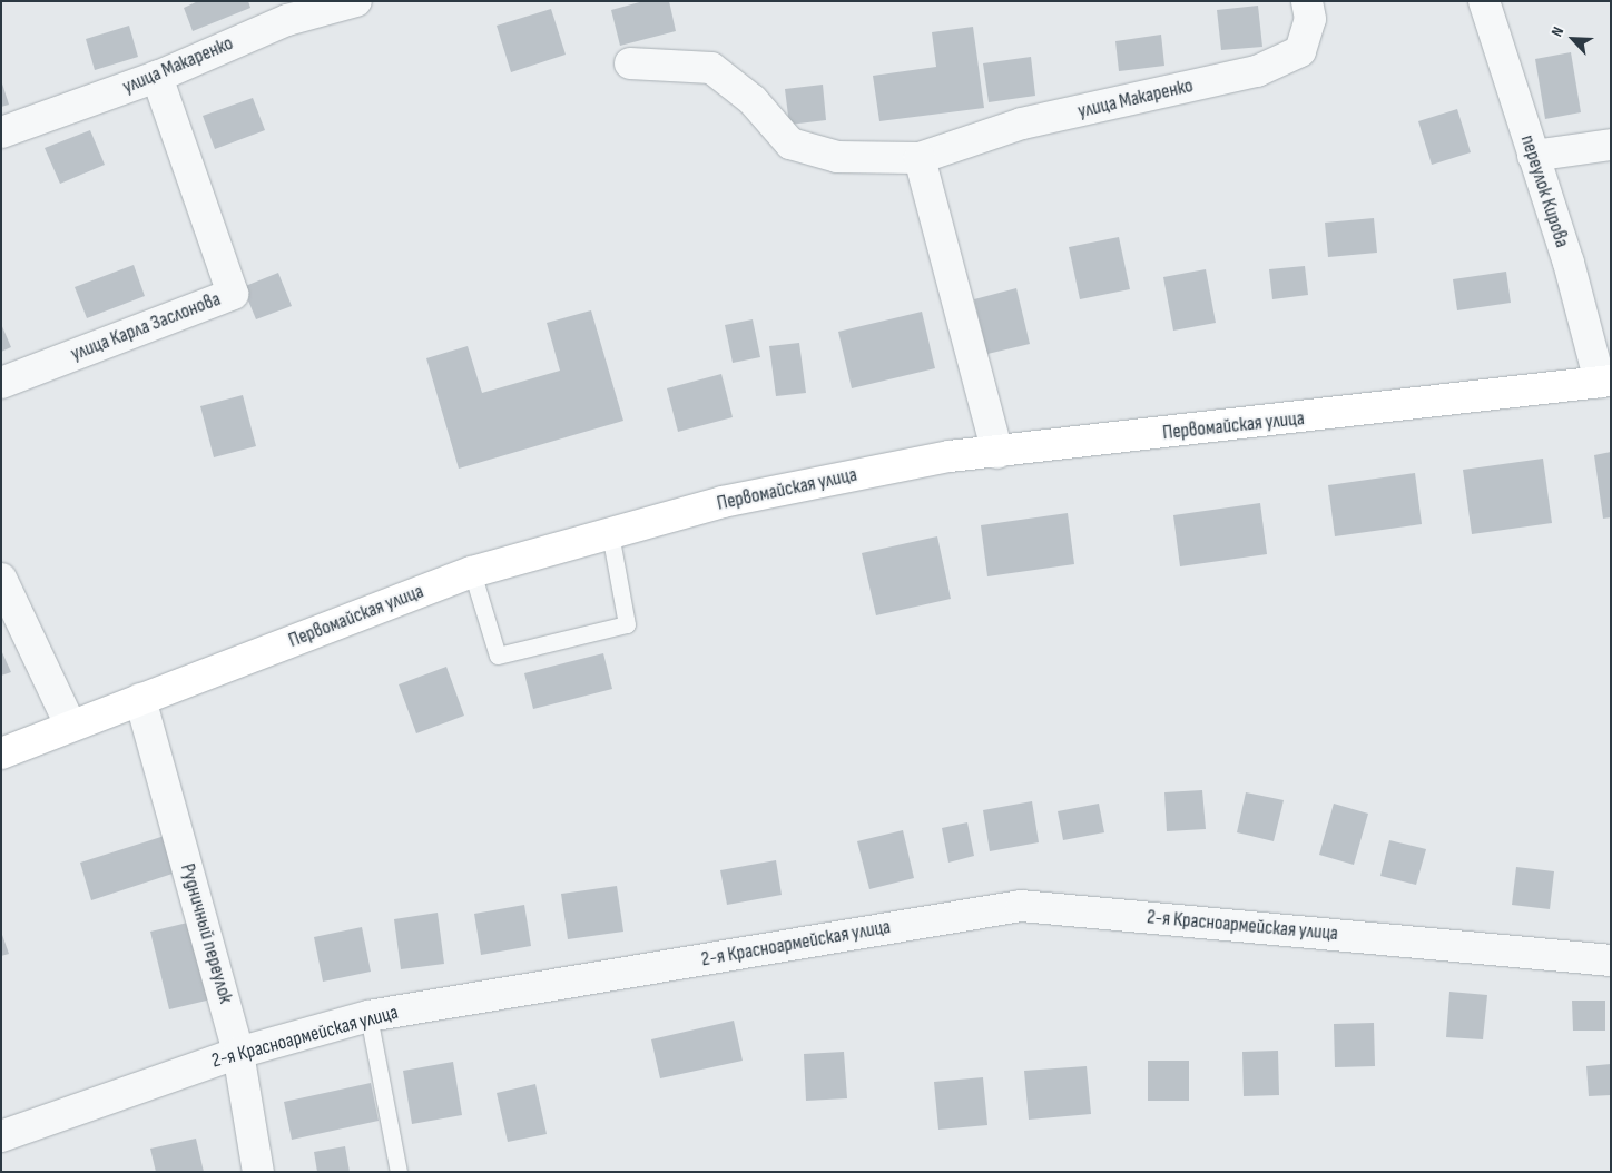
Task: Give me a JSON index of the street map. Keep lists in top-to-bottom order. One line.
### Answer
{"streets":{"main road":["Первомайская улица"],"street":["улица Макаренко","переулок Кирова","улица Карла Заслонова","2-я Красноармейская улица","Рудничный переулок"]},"crossings":[["улица Макаренко","улица Карла Заслонова"],["переулок Кирова","Первомайская улица"],["Первомайская улица","Рудничный переулок"],["2-я Красноармейская улица","Рудничный переулок"]],"north":"top left"}
